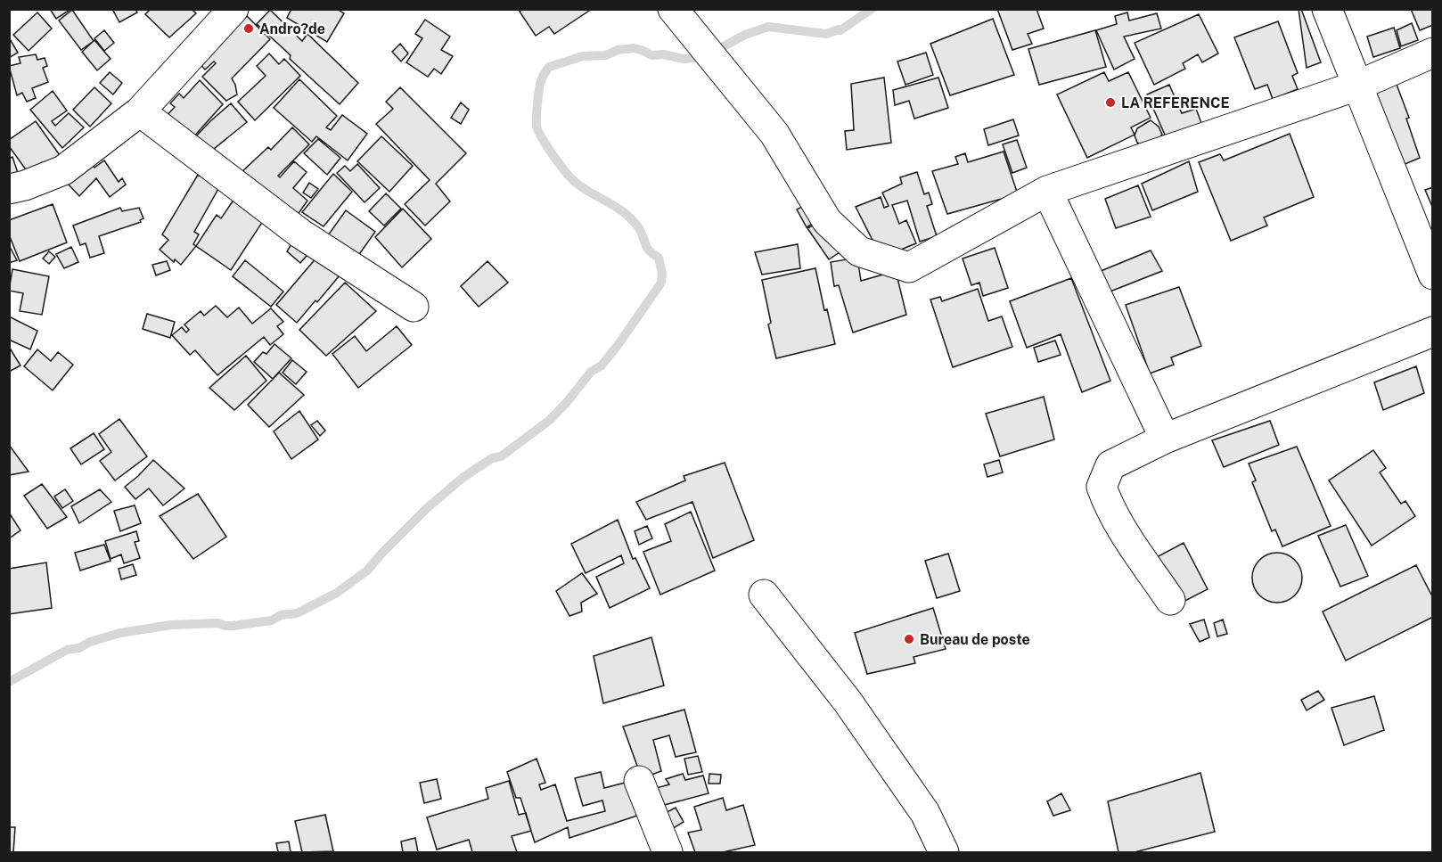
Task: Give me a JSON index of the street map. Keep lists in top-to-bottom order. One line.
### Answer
{"places":["Andro?de","LA REFERENCE","Bureau de poste"]}
